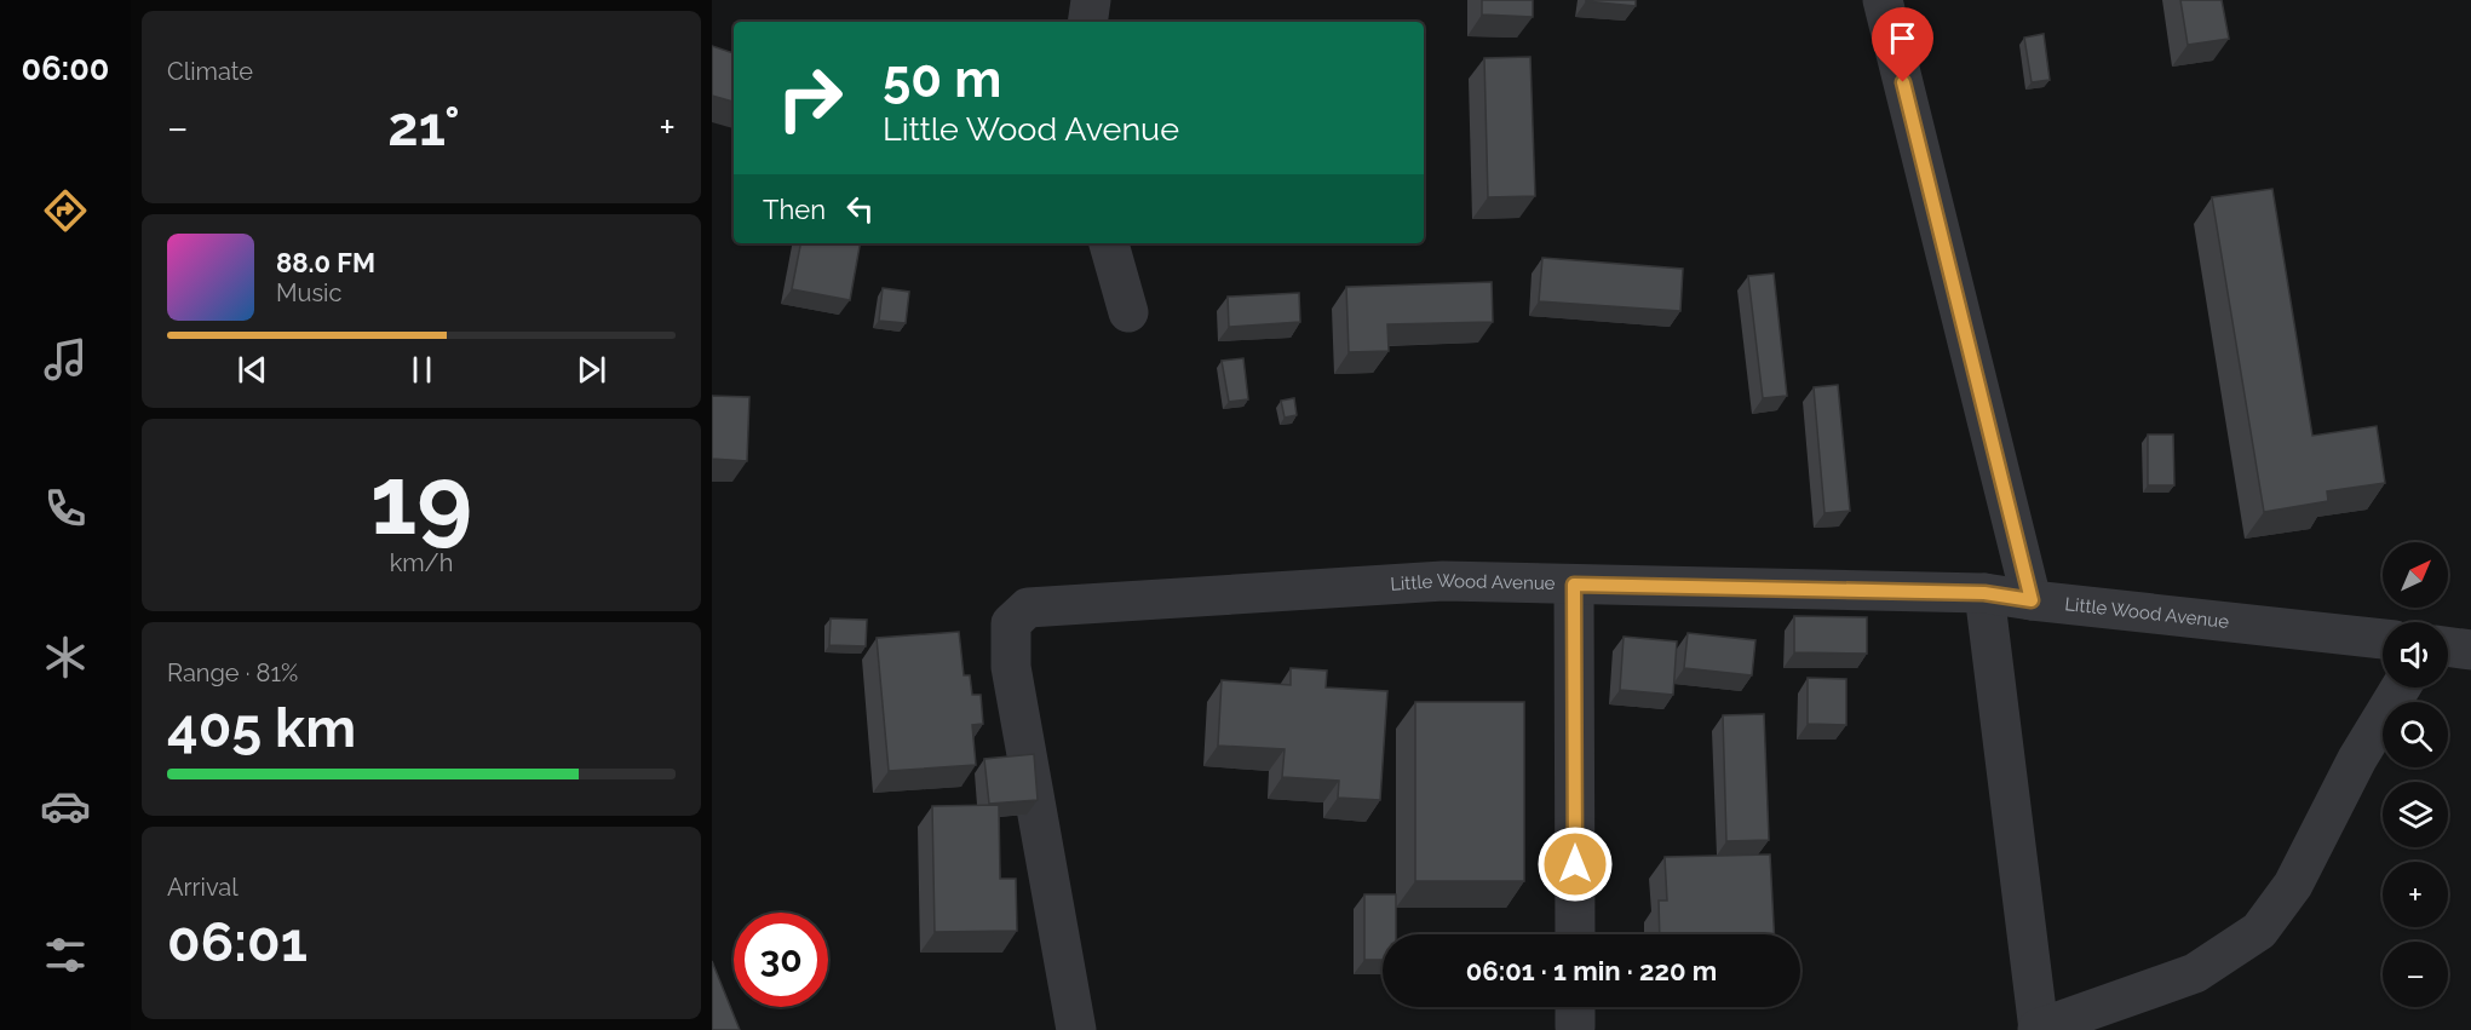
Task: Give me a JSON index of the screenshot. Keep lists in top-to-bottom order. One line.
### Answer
{"streets":{"street":["Little Wood Avenue"]},"north":"top right","page":{"tabs":"06:00","tile":["Climate",["19","km/h"],["Range · 81%","405 km"],["Arrival","06:01"]],"turn":["50 m","Little Wood Avenue"],"heat":["−","21°","+"],"then":"Then","song":["88.0 FM","Music"],"map_buttons":["+","−"],"limit":"30","trip":"06:01 · 1 min · 220 m"}}
